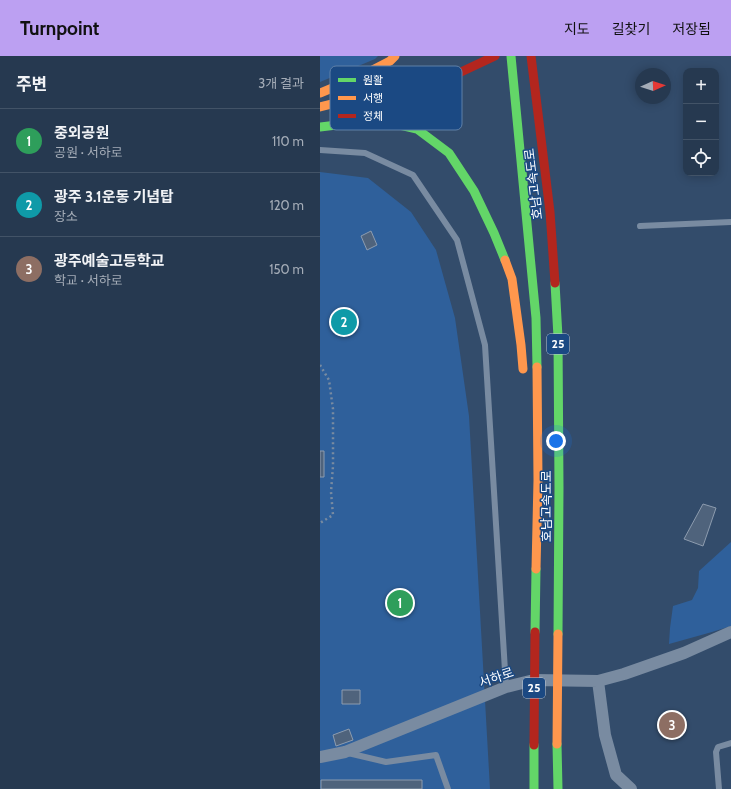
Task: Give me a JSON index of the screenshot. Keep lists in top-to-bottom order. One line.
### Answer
{"streets":{"highway":["호남고속도로","25"],"street":["서하로"]},"legend":["원활","서행","정체"],"north":"right","page":{"header":"Turnpoint","nav":["지도","길찾기","저장됨"],"heading":["주변","3개 결과"],"map_buttons":["+","−"],"list":[{"mark":"1","name":"중외공원","note":"공원 · 서하로","value":"110 m"},{"mark":"2","name":"광주 3.1운동 기념탑","note":"장소","value":"120 m"},{"mark":"3","name":"광주예술고등학교","note":"학교 · 서하로","value":"150 m"}],"pins":["2","1","3"]}}
